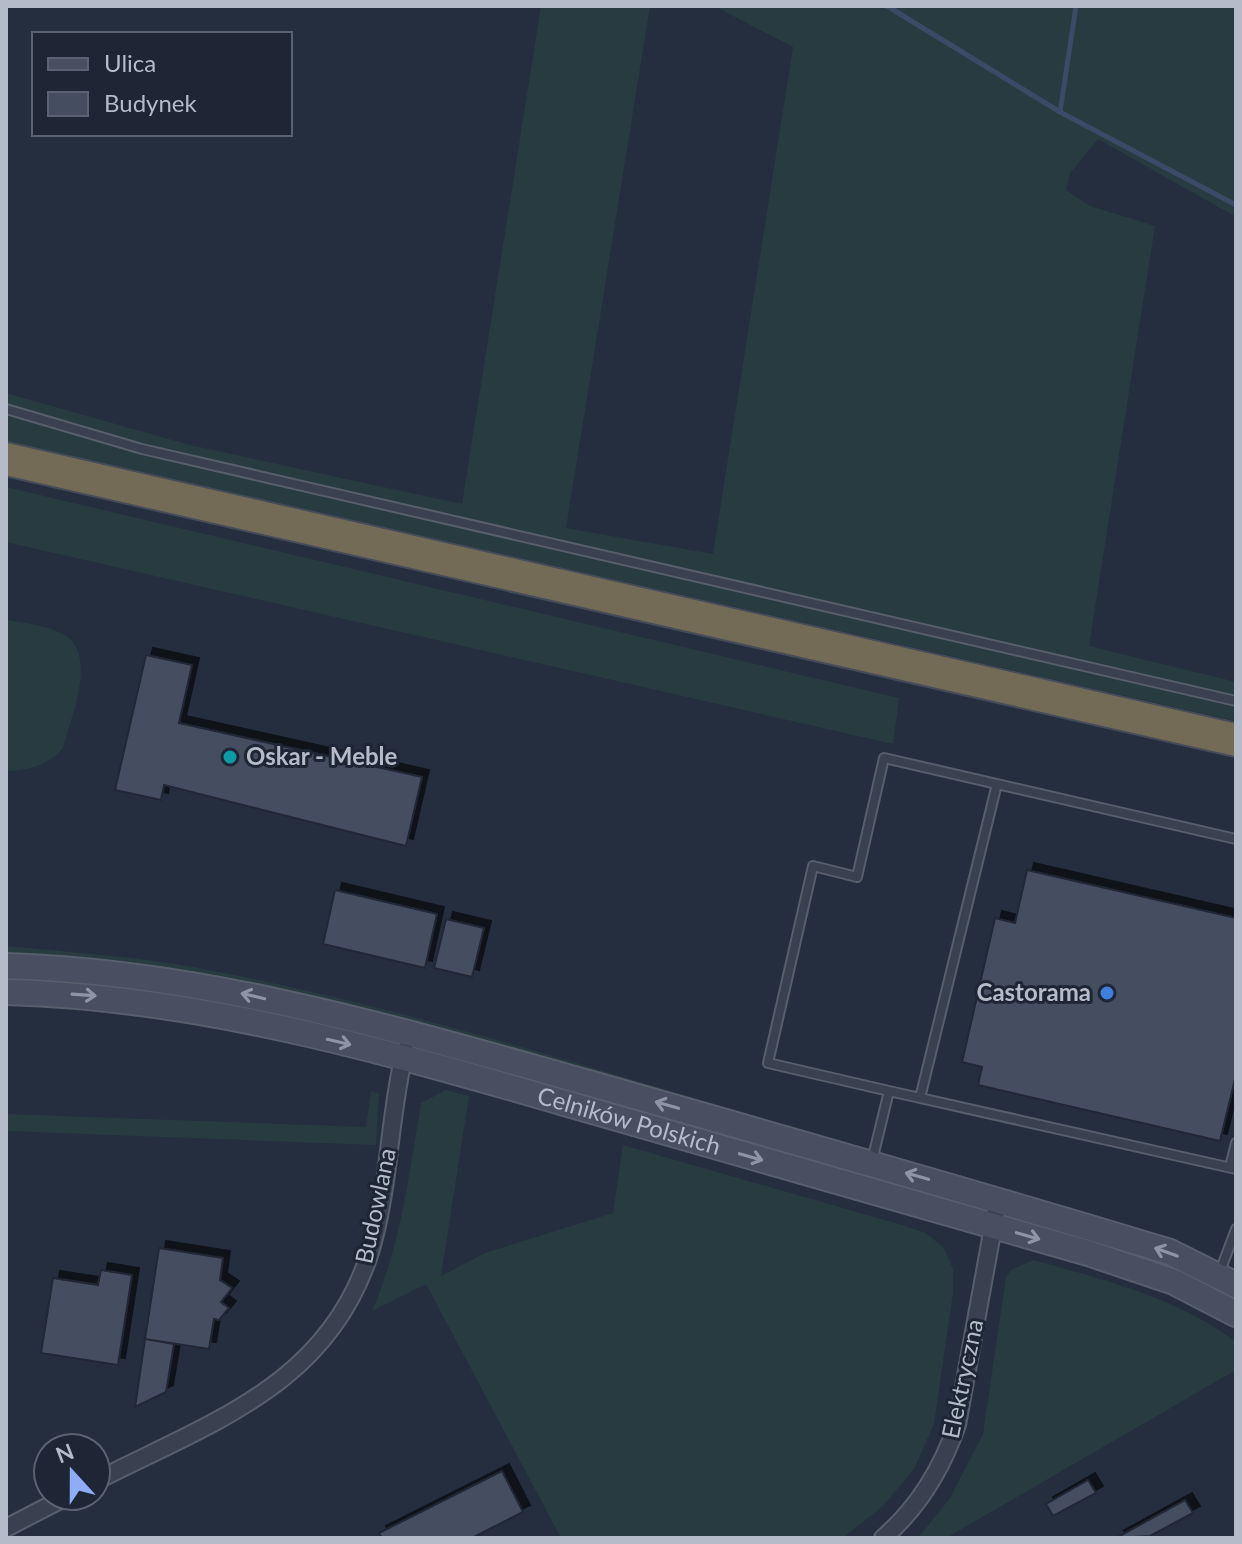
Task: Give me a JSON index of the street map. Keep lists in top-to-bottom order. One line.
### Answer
{"streets":{"street":["Celników Polskich","Budowlana","Elektryczna"]},"crossings":[["Celników Polskich","Budowlana"],["Celników Polskich","Elektryczna"]],"places":["Oskar - Meble","Castorama"],"legend":["Ulica","Budynek"],"north":"top"}
